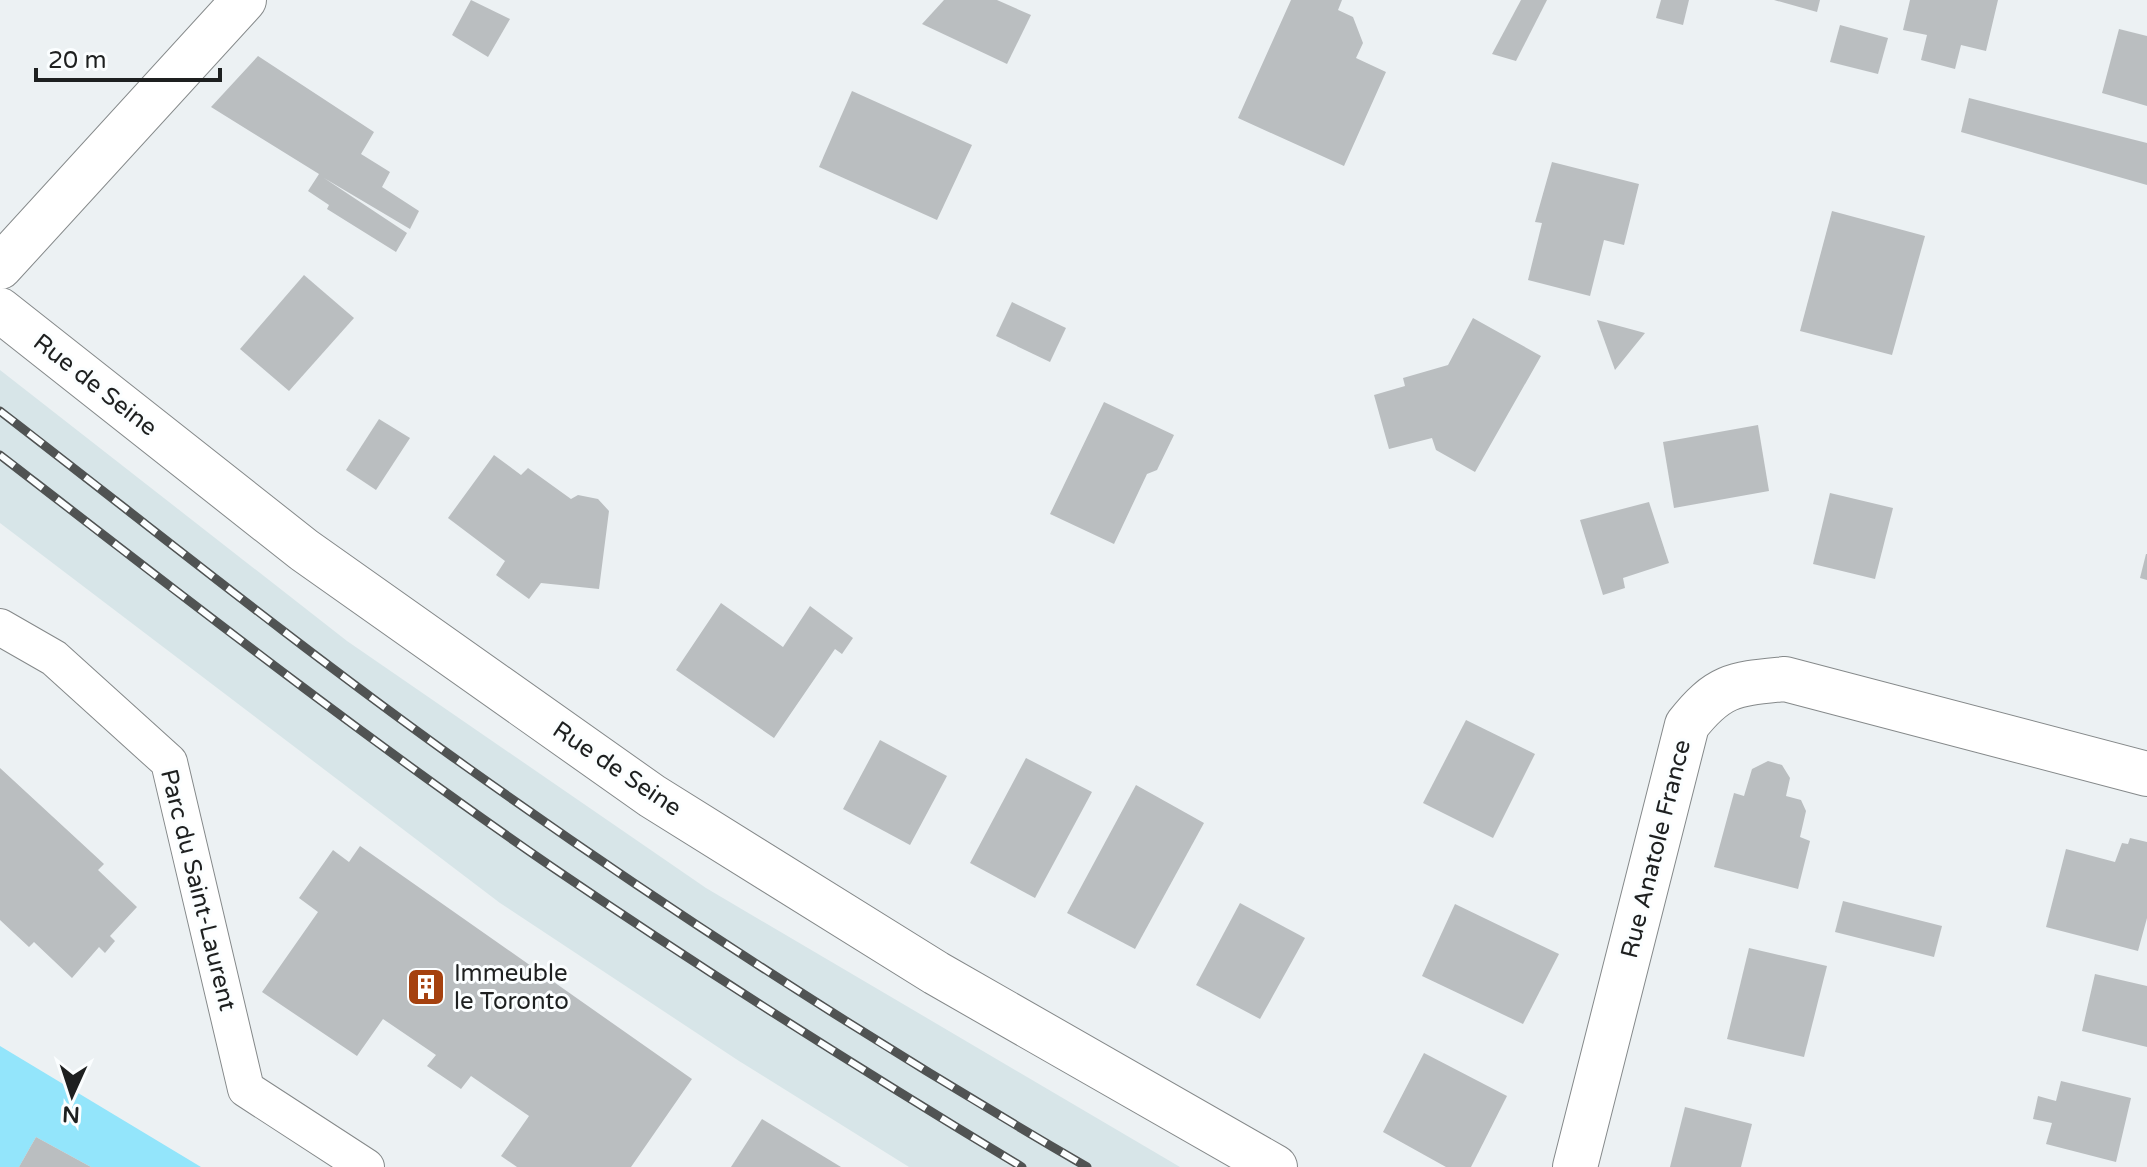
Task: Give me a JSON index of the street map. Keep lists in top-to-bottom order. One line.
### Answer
{"streets":{"street":["Rue de Seine","Rue Anatole France"],"lane":["Parc du Saint-Laurent"]},"places":{"building":["Immeuble le Toronto"]},"scale_bar":"20 m","north":"bottom"}
